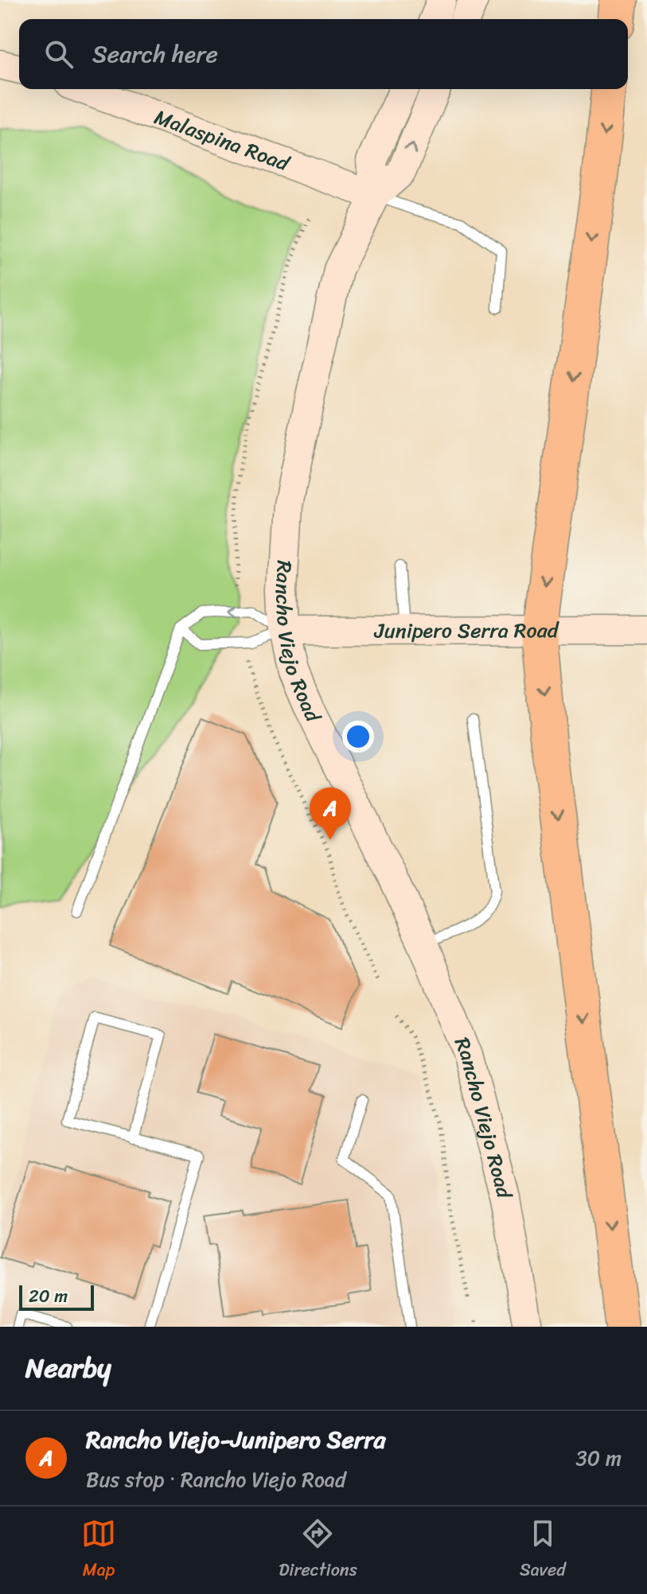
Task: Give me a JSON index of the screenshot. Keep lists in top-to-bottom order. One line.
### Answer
{"streets":{"main road":["Malaspina Road","Junipero Serra Road","Rancho Viejo Road"]},"crossings":[["Malaspina Road","Rancho Viejo Road"],["Junipero Serra Road","Rancho Viejo Road"]],"scale_bar":"20 m","page":{"search":"Search here","pins":"A","scale":"20 m","heading":"Nearby","list":[{"mark":"A","name":"Rancho Viejo-Junipero Serra","note":"Bus stop · Rancho Viejo Road","value":"30 m"}],"nav":["Map","Directions","Saved"]}}
